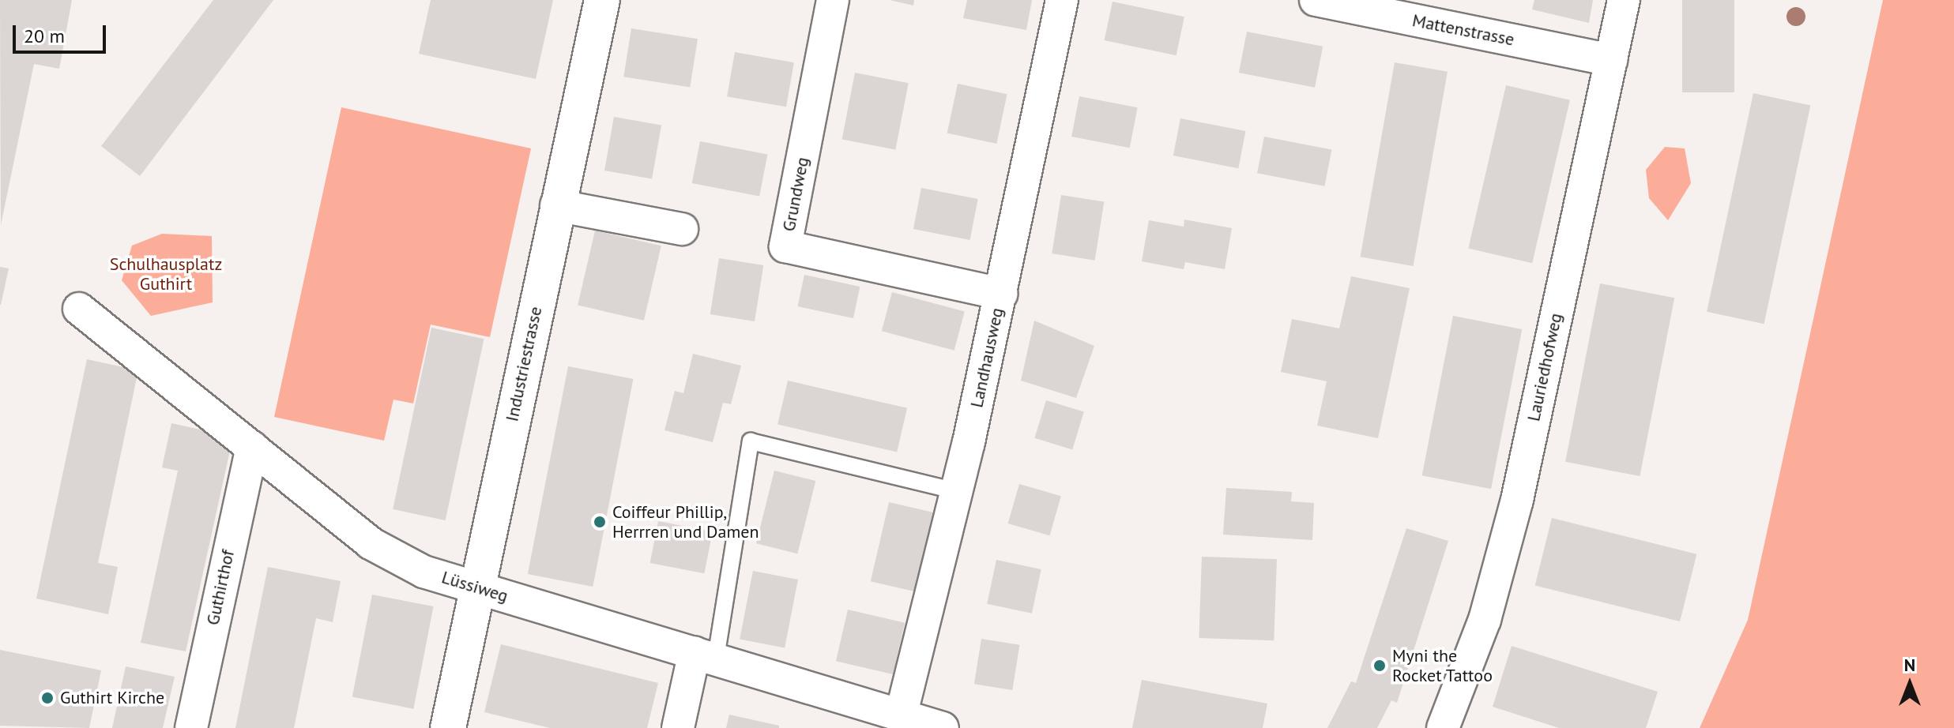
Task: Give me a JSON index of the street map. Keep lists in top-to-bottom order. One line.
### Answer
{"streets":{"street":["Mattenstrasse","Grundweg","Landhausweg","Industriestrasse","Lauriedhofweg","Lüssiweg","Guthirthof"]},"crossings":[["Mattenstrasse","Lauriedhofweg"],["Grundweg","Landhausweg"],["Landhausweg","Lüssiweg"],["Industriestrasse","Lüssiweg"],["Lüssiweg","Guthirthof"]],"parks":["Schulhausplatz Guthirt"],"places":["Coiffeur Phillip, Herrren und Damen","Myni the Rocket Tattoo","Guthirt Kirche"],"scale_bar":"20 m","north":"top"}
